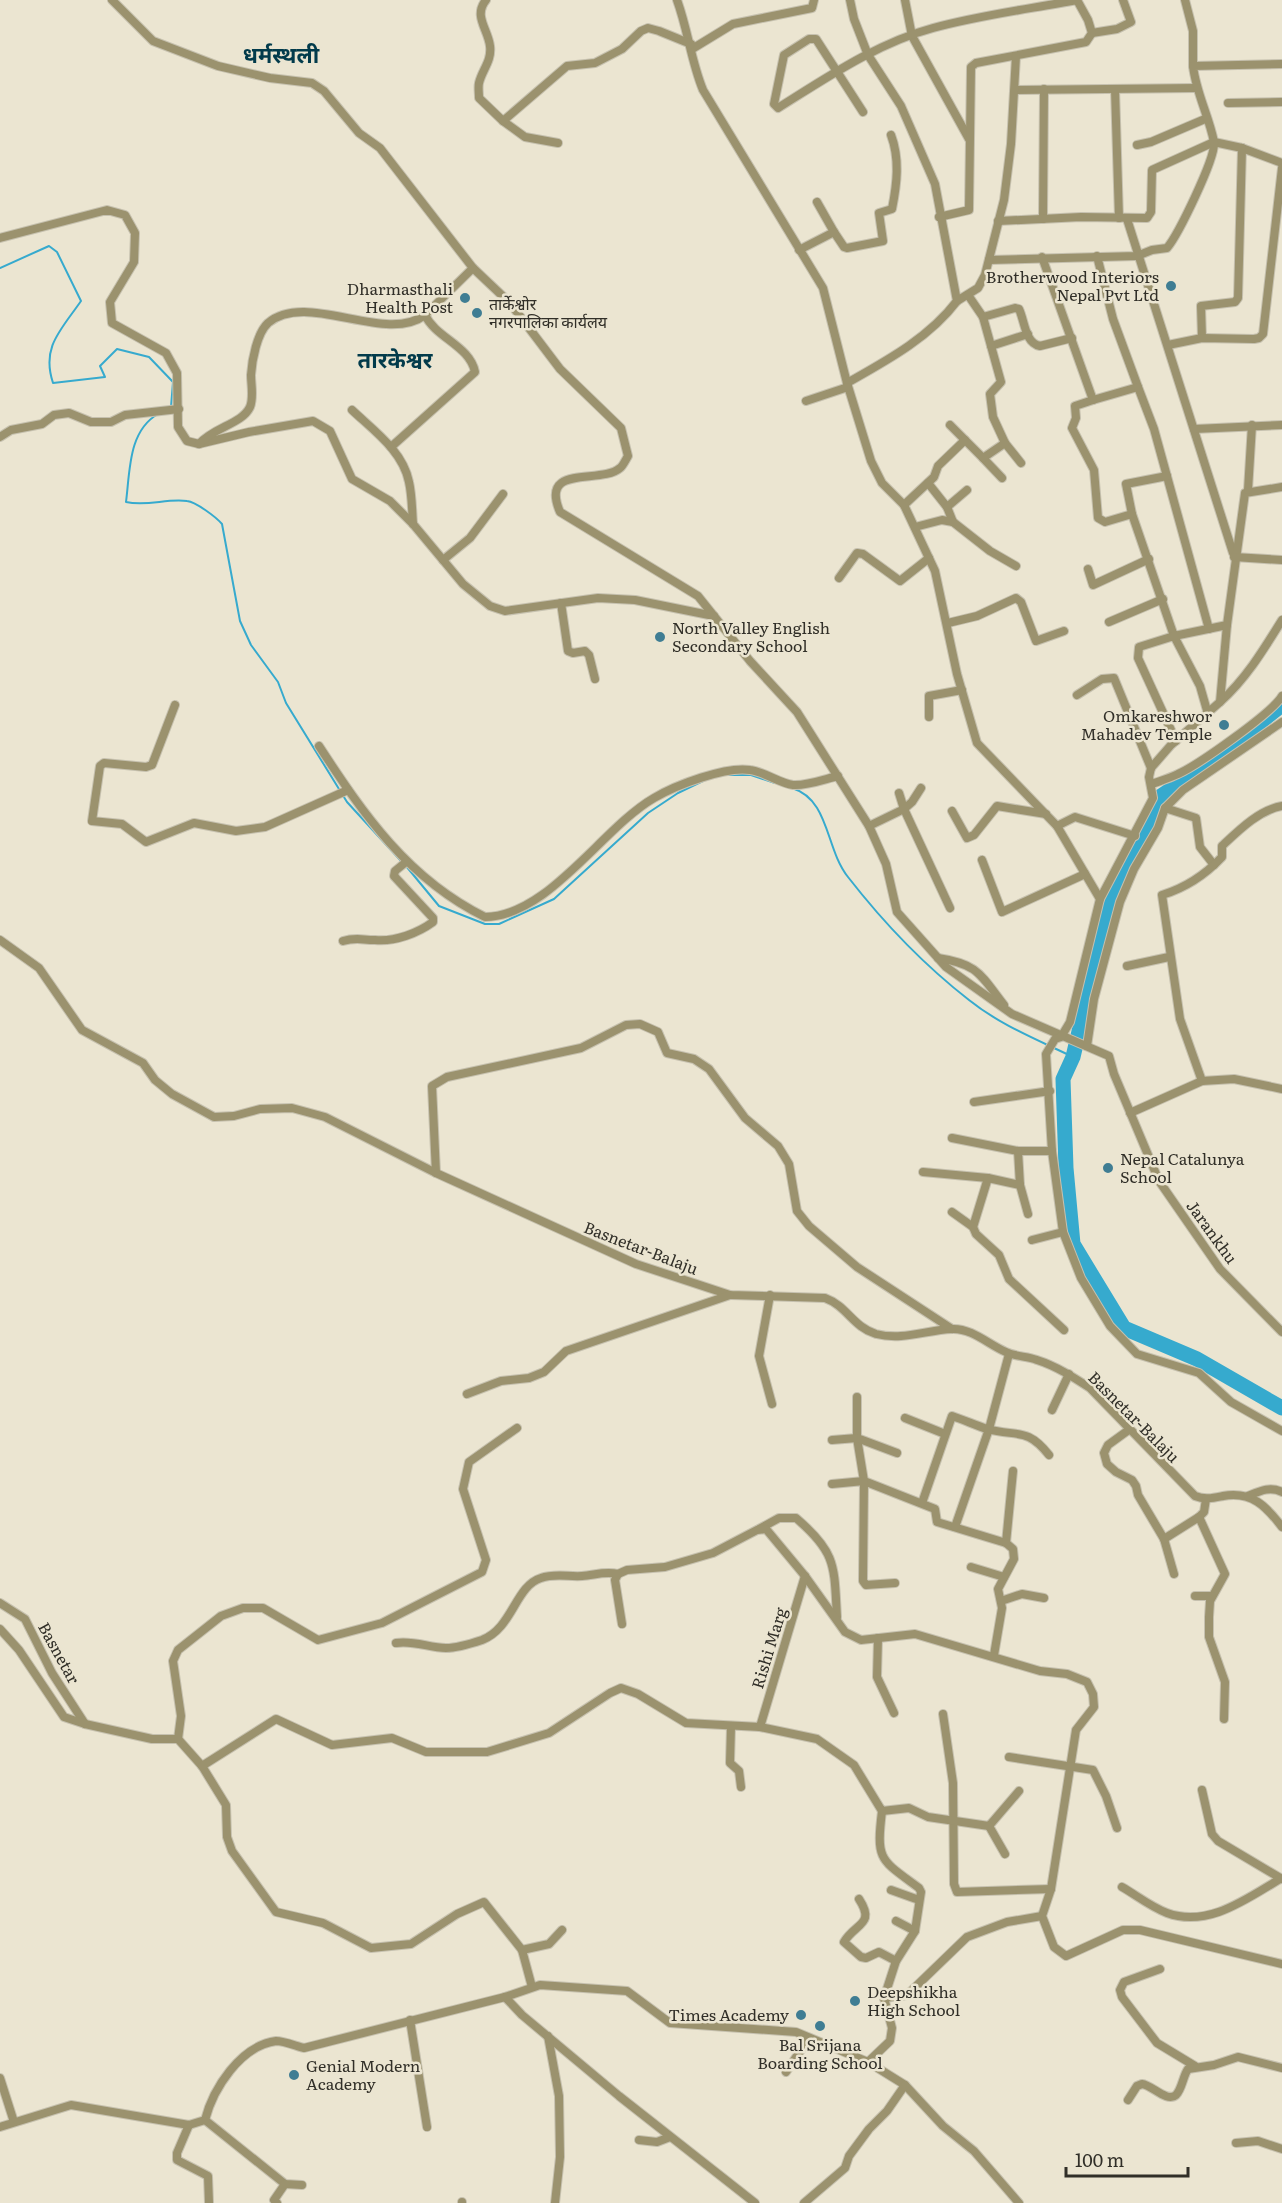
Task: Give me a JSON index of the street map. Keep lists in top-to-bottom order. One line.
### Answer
{"streets":{"street":["Jarankhu","Basnetar-Balaju","Rishi Marg","Basnetar"]},"districts":["धर्मस्थली","तारकेश्वर"],"places":["Brotherwood Interiors Nepal Pvt Ltd","Dharmasthali Health Post","तार्केश्वोर नगरपालिका कार्यलय","North Valley English Secondary School","Omkareshwor Mahadev Temple","Nepal Catalunya School","Deepshikha High School","Times Academy","Bal Srijana Boarding School","Genial Modern Academy"],"scale_bar":"100 m"}
